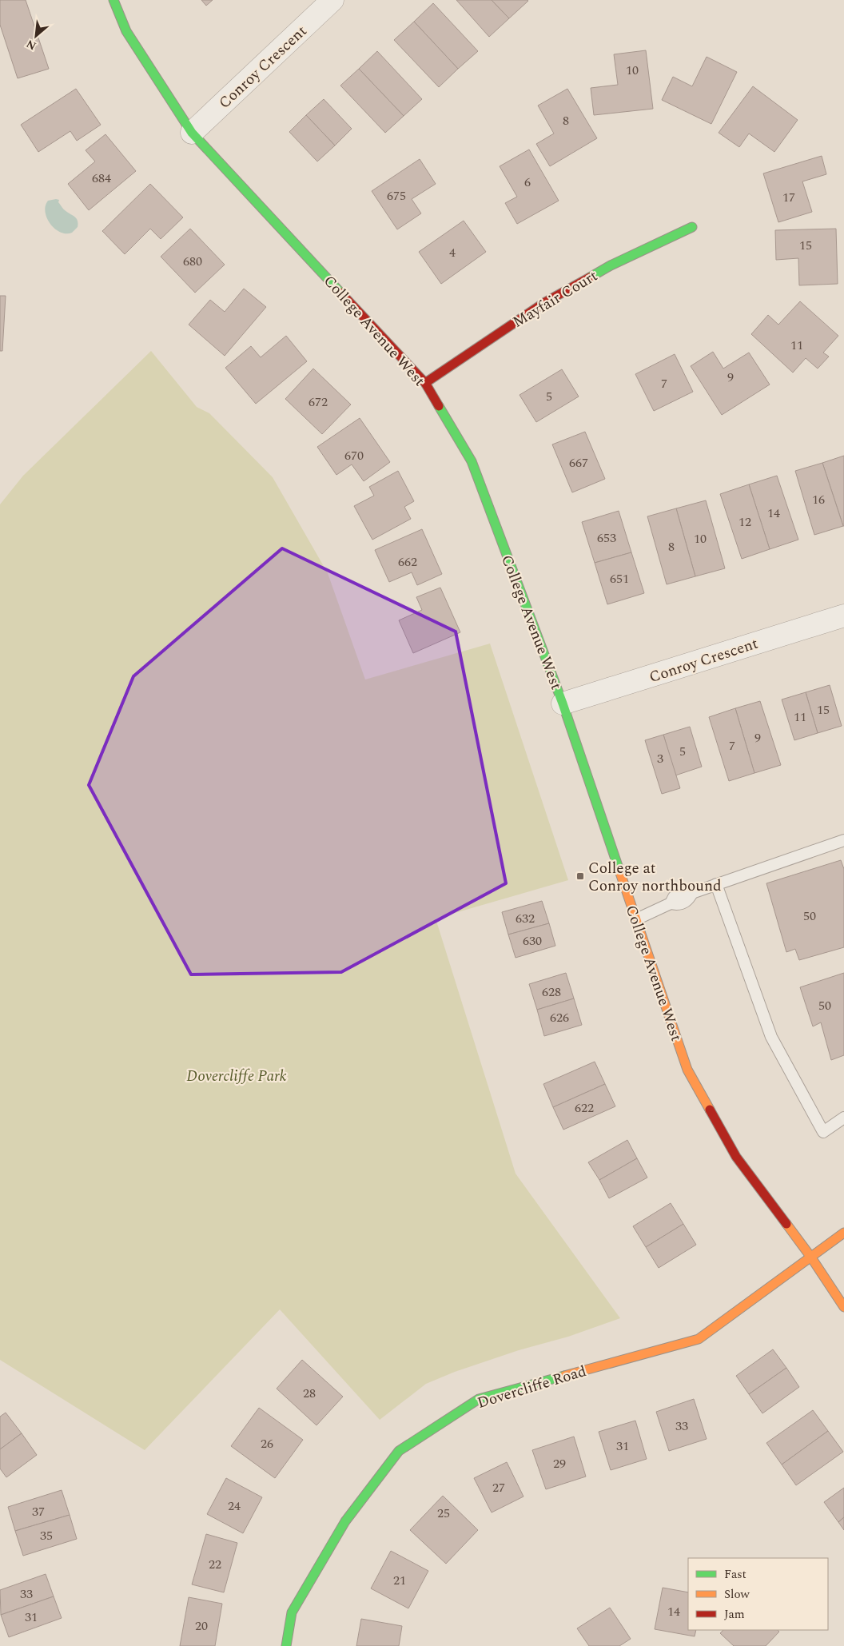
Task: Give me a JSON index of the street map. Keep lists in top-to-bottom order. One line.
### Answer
{"streets":{"street":["Conroy Crescent","Mayfair Court","College Avenue West","Dovercliffe Road"]},"crossings":[["Conroy Crescent","College Avenue West"],["Mayfair Court","College Avenue West"],["College Avenue West","Dovercliffe Road"]],"parks":["Dovercliffe Park"],"places":{"transit":["College at Conroy northbound"]},"house_numbers":["10","8","684","6","675","17","15","4","680","11","9","7","5","672","670","667","16","14","12","653","10","8","662","651","15","11","9","7","5","3","50","632","630","628","50","626","622","28","33","26","31","29","27","24","37","25","35","22","21","33","14","31","20"],"legend":["Fast","Slow","Jam"],"north":"bottom left"}
